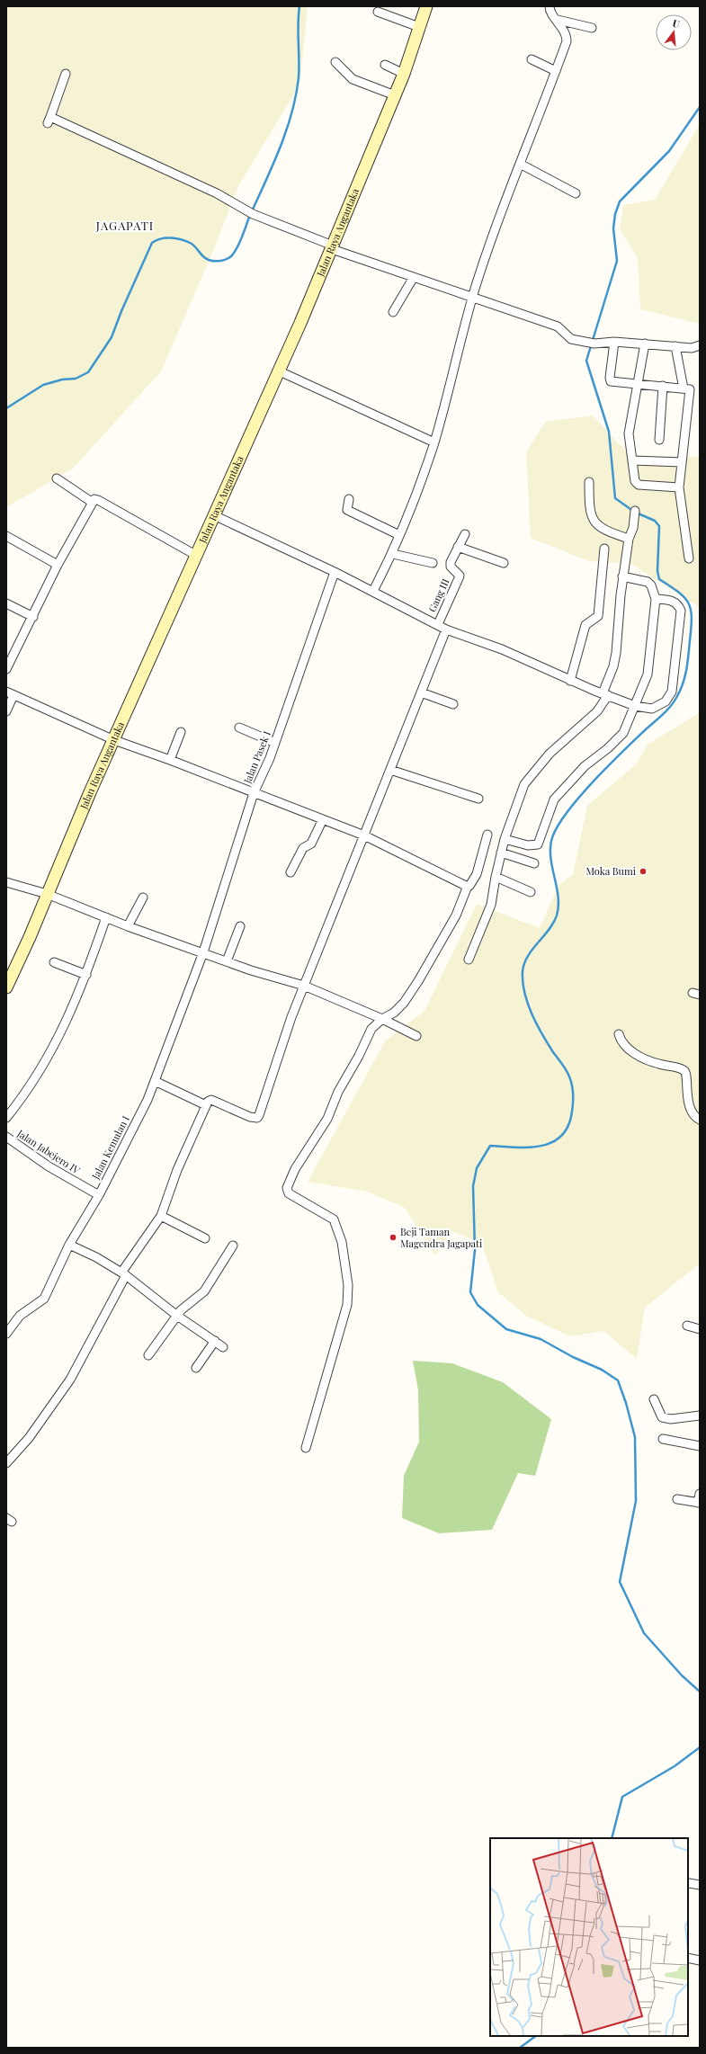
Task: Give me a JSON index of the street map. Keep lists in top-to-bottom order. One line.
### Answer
{"streets":{"main road":["Jalan Raya Angantaka"],"street":["Gang III","Jalan Pasek I","Jalan Kemulan I","Jalan Jabejero IV"]},"crossings":[["Jalan Pasek I","Jalan Kemulan I"],["Jalan Kemulan I","Jalan Jabejero IV"]],"districts":["JAGAPATI"],"places":["Moka Bumi","Beji Taman Magendra Jagapati"],"north":"top"}
